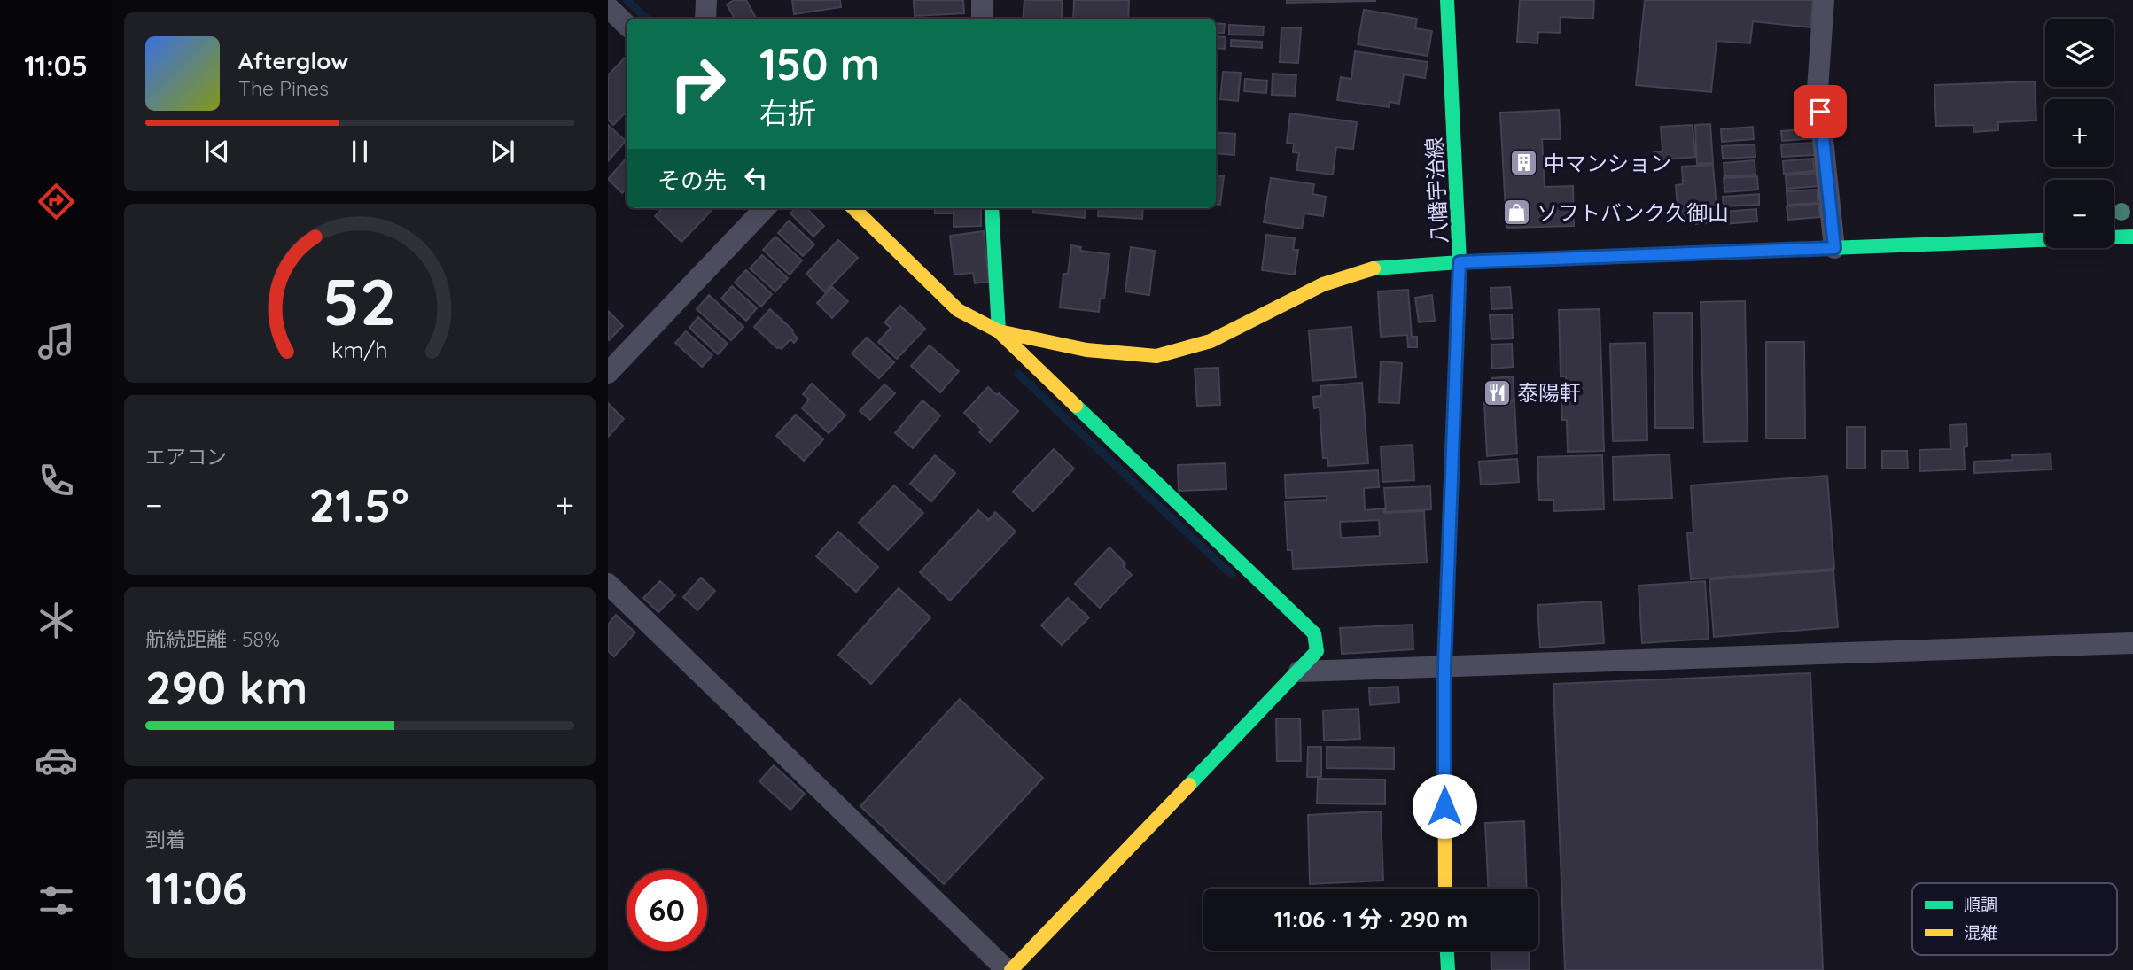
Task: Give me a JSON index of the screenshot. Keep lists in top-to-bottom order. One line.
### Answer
{"streets":{"street":["八幡宇治線"]},"places":{"building":["中マンション"],"shop":["ソフトバンク久御山"],"restaurant":["泰陽軒"]},"legend":["順調","混雑"],"page":{"tabs":"11:05","map_buttons":["+","−"],"turn":["150 m","右折"],"song":["Afterglow","The Pines"],"then":"その先","tile":["エアコン",["航続距離 · 58%","290 km"],["到着","11:06"]],"heat":["−","21.5°","+"],"limit":"60","trip":"11:06 · 1 分 · 290 m","gauge":["52","km/h"]}}
